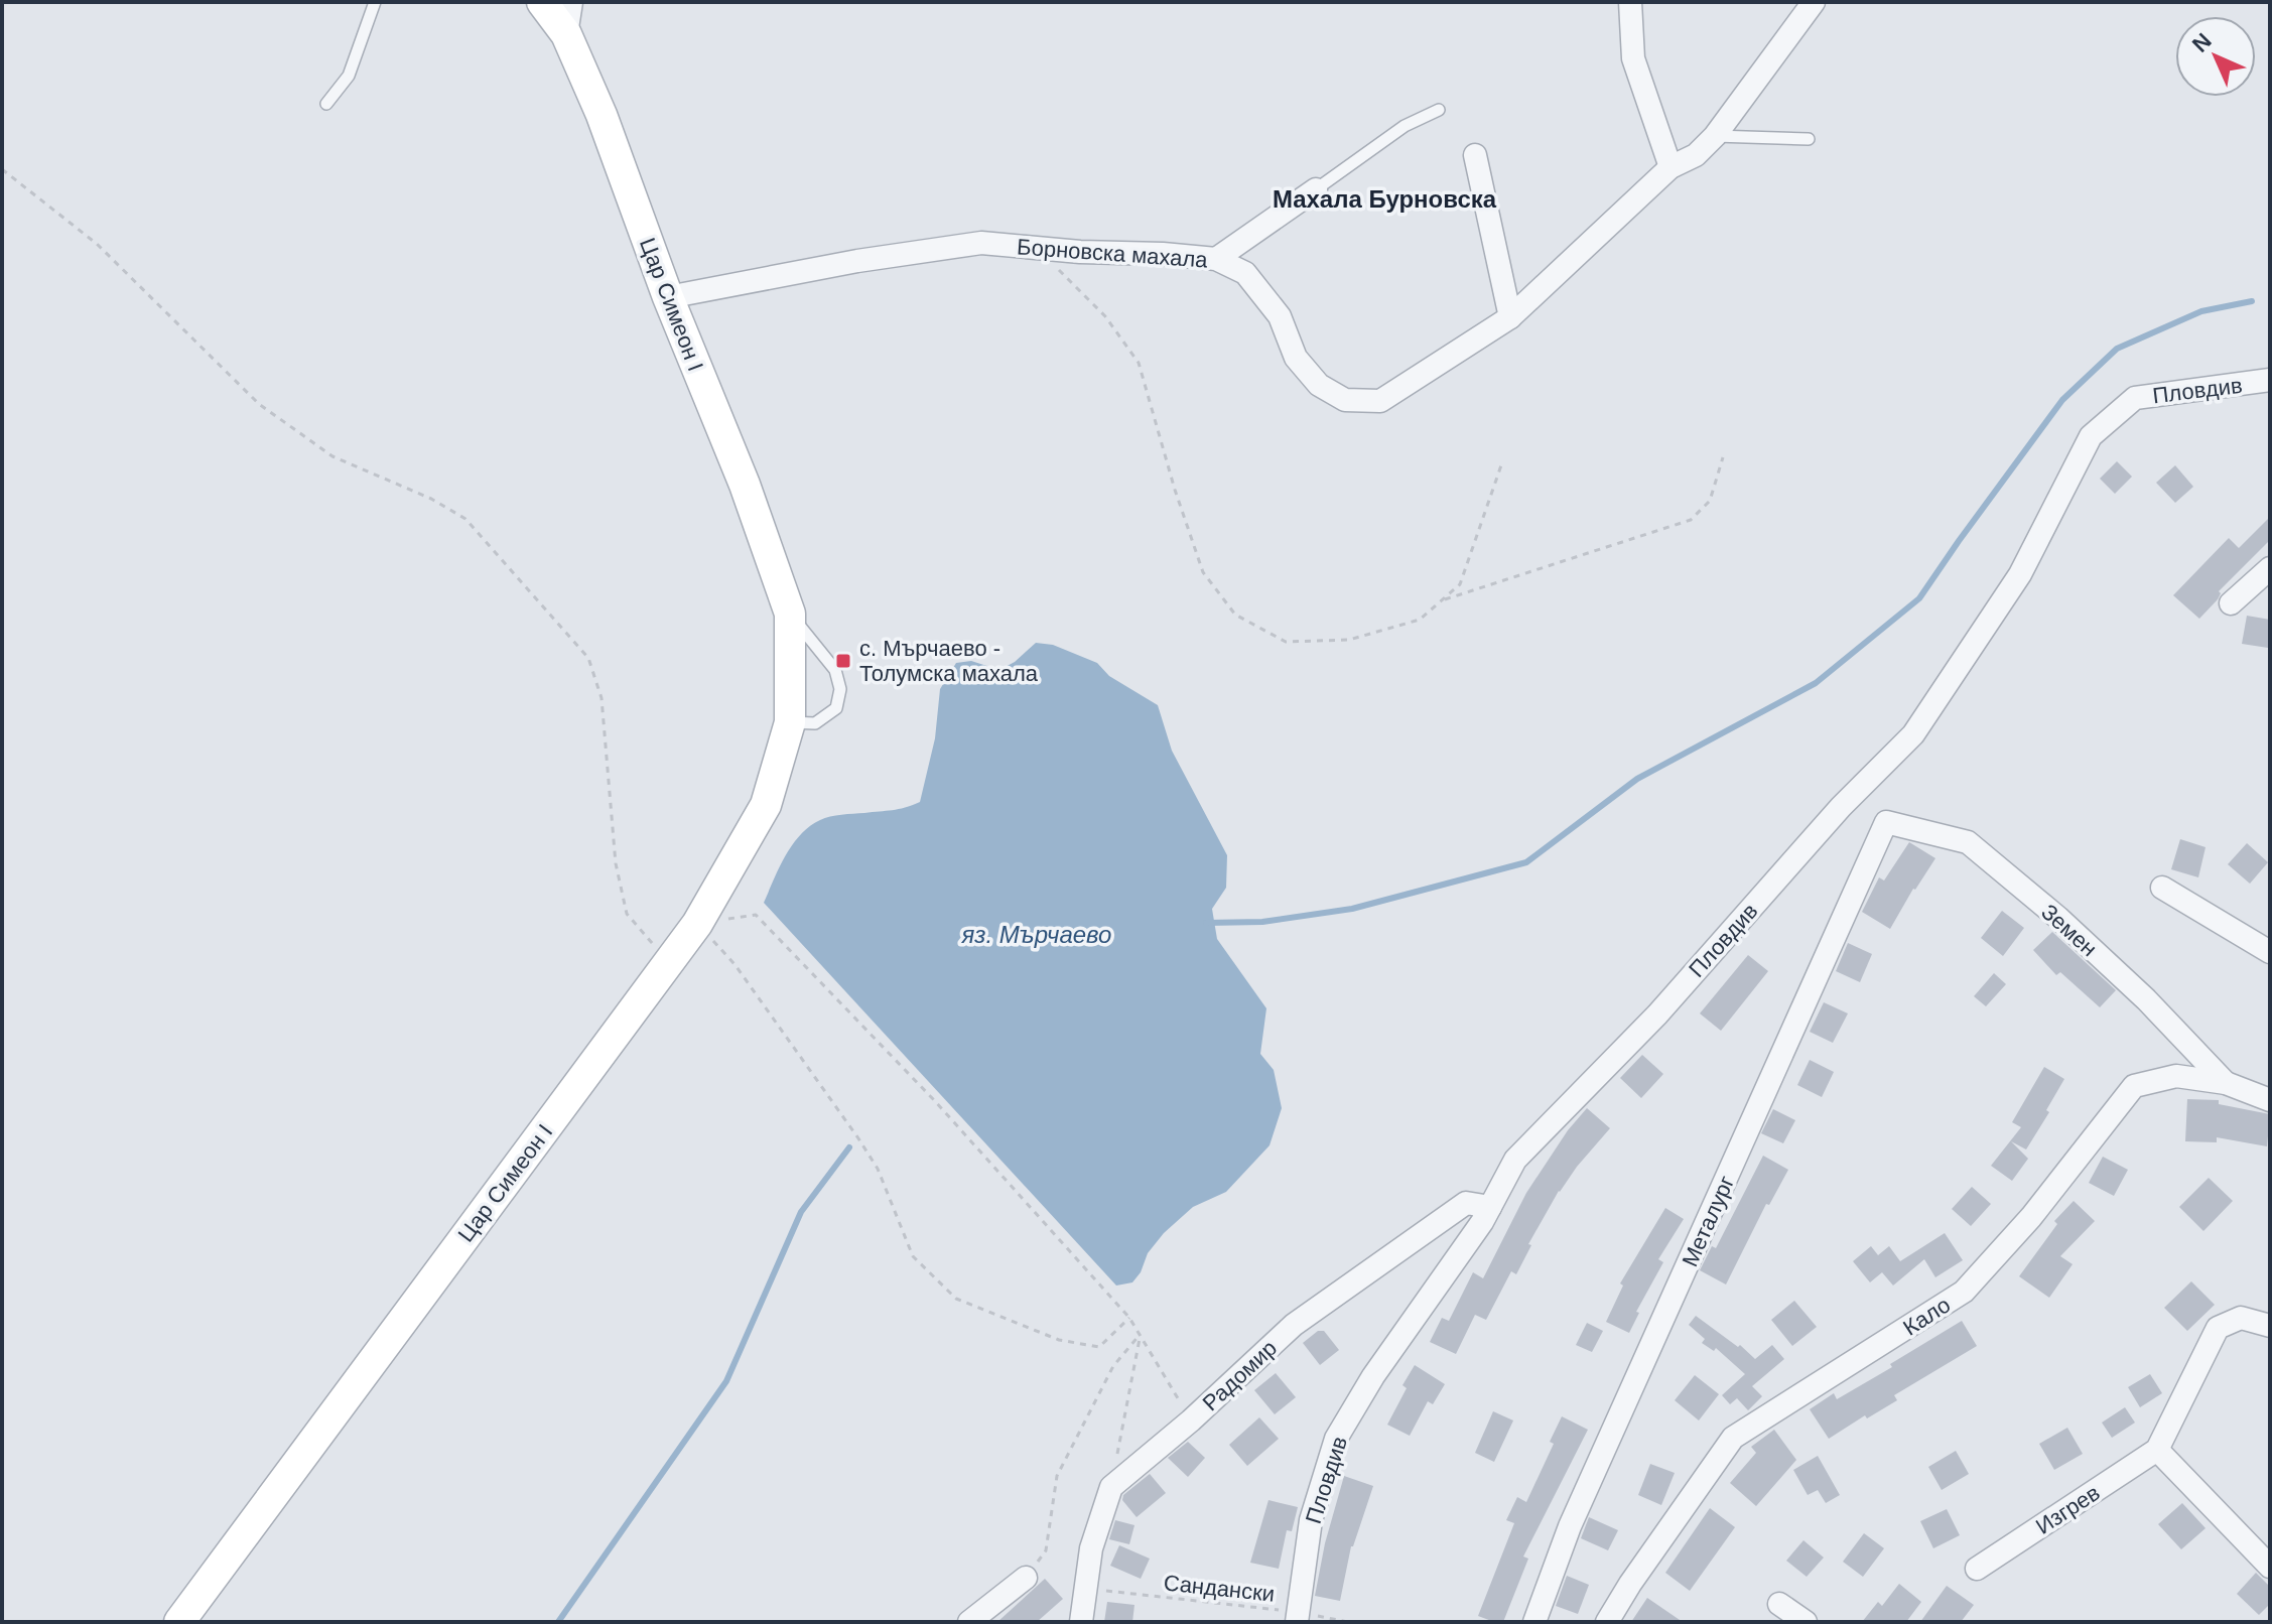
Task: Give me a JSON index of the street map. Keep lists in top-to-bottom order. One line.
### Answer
{"streets":{"street":["Борновска махала","Цар Симеон I","Пловдив","Земен","Металург","Кало","Радомир","Изгрев"],"path":["Сандански"]},"crossings":[["Борновска махала","Цар Симеон I"],["Пловдив","Радомир"],["Пловдив","Сандански"],["Земен","Металург"],["Земен","Кало"]],"districts":["Махала Бурновска"],"water":["яз. Мърчаево"],"places":{"transit":["с. Мърчаево - Толумска махала"]},"north":"top left"}
